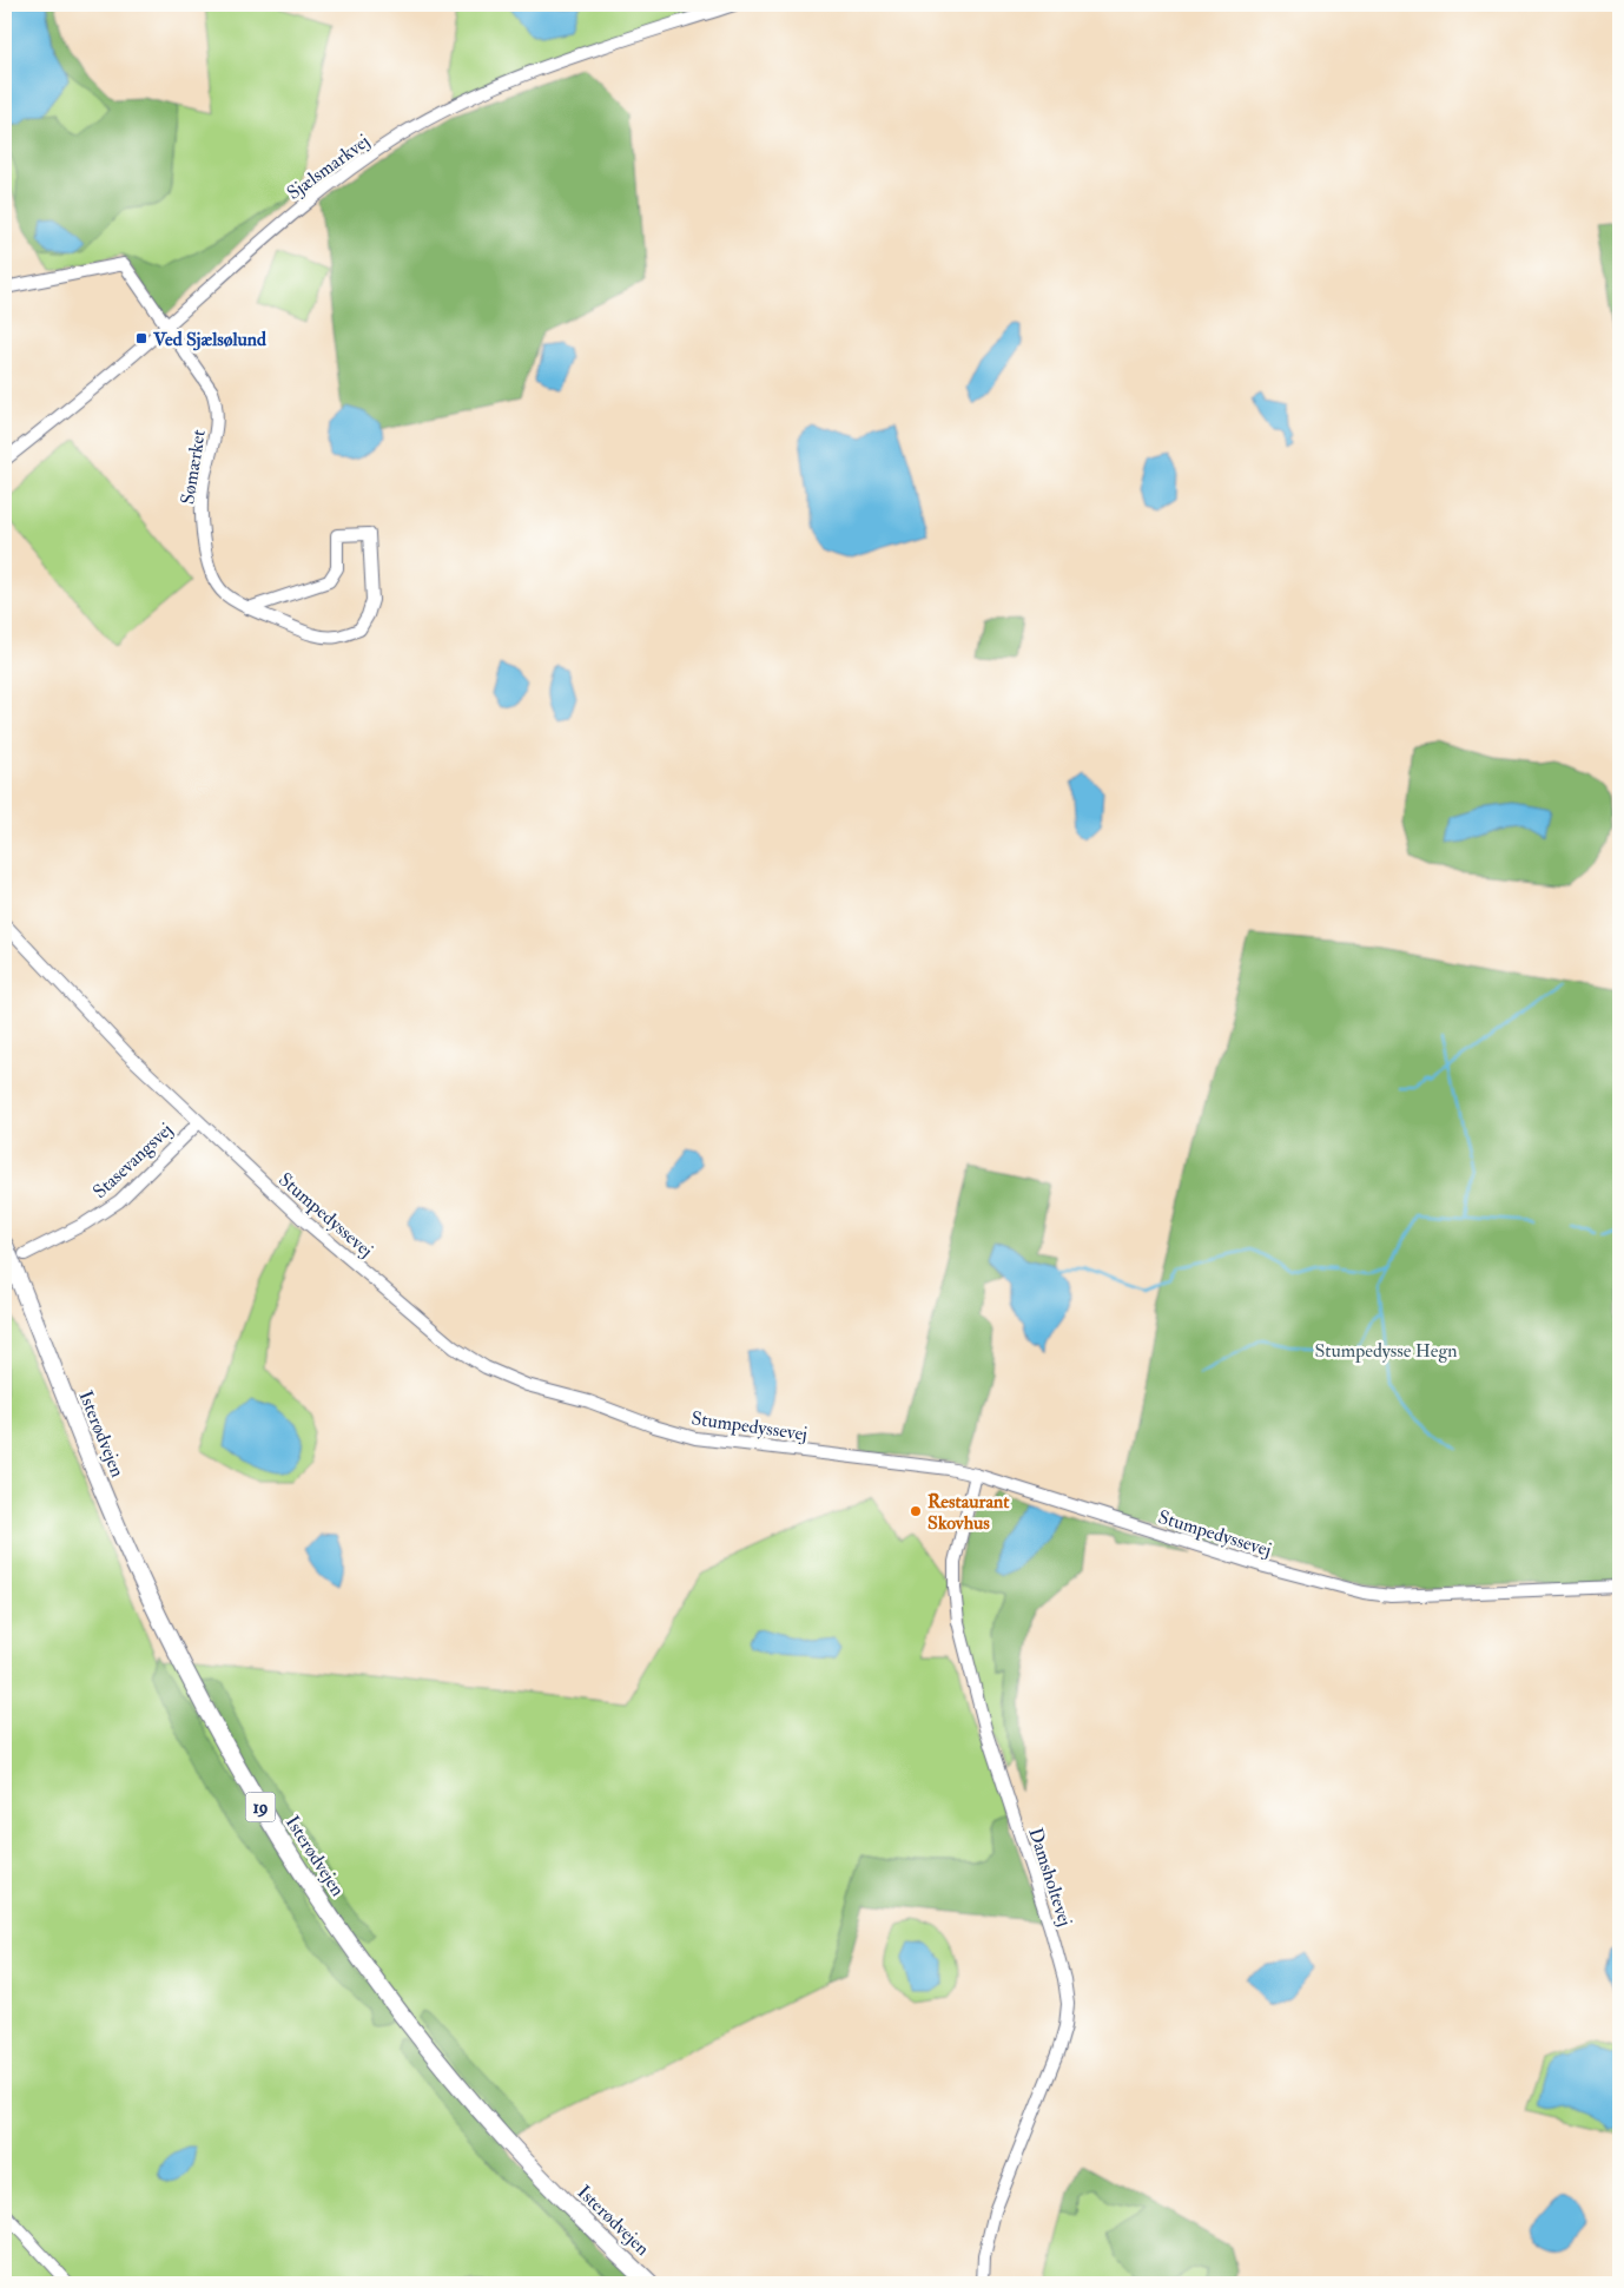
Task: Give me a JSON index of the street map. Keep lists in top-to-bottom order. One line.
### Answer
{"streets":{"highway":["Isterødvejen","19"],"street":["Sjælsmarkvej","Sømærket","Stasevangsvej","Stumpedyssevej","Damsholtevej"]},"crossings":[["Sjælsmarkvej","Sømærket"],["Stasevangsvej","Stumpedyssevej"],["Stumpedyssevej","Damsholtevej"]],"parks":["Stumpedysse Hegn"],"places":{"transit":["Ved Sjælsølund"],"other":["Restaurant Skovhus"]}}
